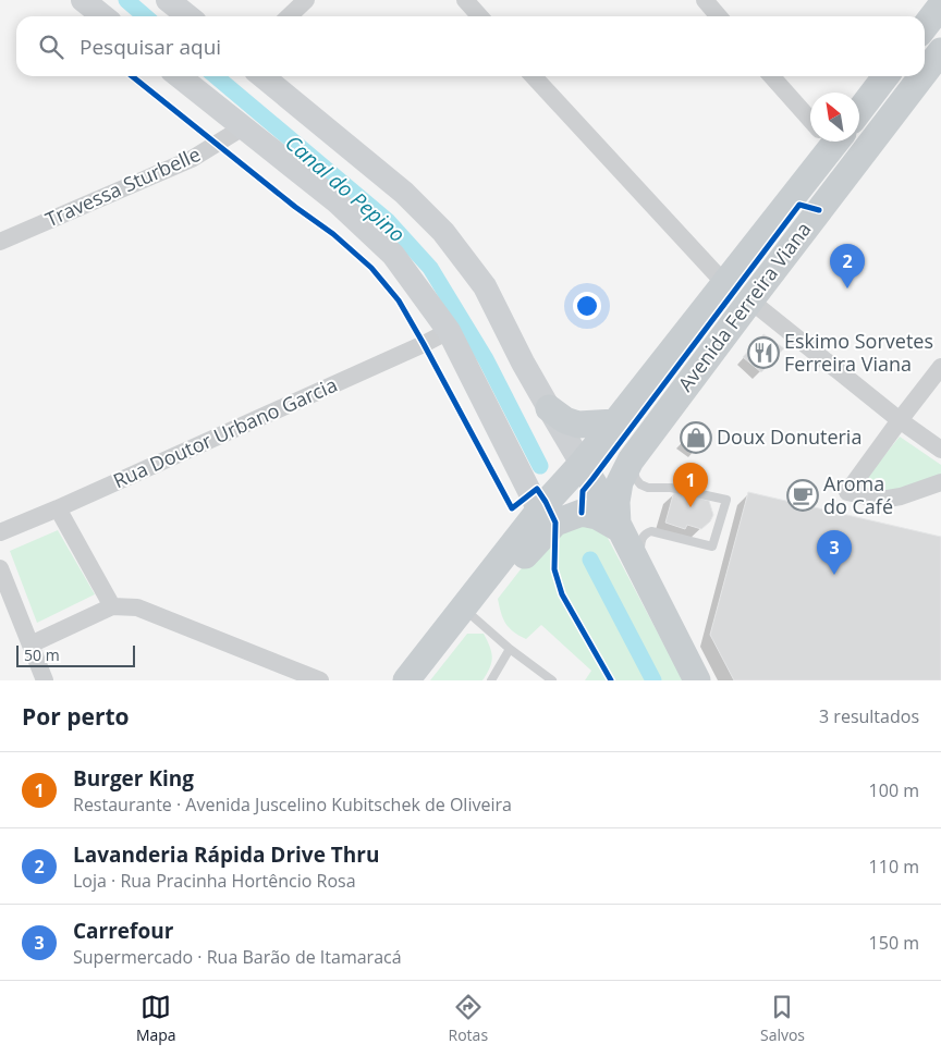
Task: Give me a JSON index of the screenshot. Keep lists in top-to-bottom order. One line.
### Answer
{"streets":{"main road":["Avenida Ferreira Viana"],"street":["Travessa Sturbelle","Rua Doutor Urbano Garcia"]},"water":["Canal do Pepino"],"places":{"restaurant":["Eskimo Sorvetes Ferreira Viana"],"shop":["Doux Donuteria"],"cafe":["Aroma do Café"]},"scale_bar":"50 m","north":"top left","page":{"search":"Pesquisar aqui","pins":["2","1","3"],"scale":"50 m","heading":["Por perto","3 resultados"],"list":[{"mark":"1","name":"Burger King","note":"Restaurante · Avenida Juscelino Kubitschek de Oliveira","value":"100 m"},{"mark":"2","name":"Lavanderia Rápida Drive Thru","note":"Loja · Rua Pracinha Hortêncio Rosa","value":"110 m"},{"mark":"3","name":"Carrefour","note":"Supermercado · Rua Barão de Itamaracá","value":"150 m"}],"nav":["Mapa","Rotas","Salvos"]}}
